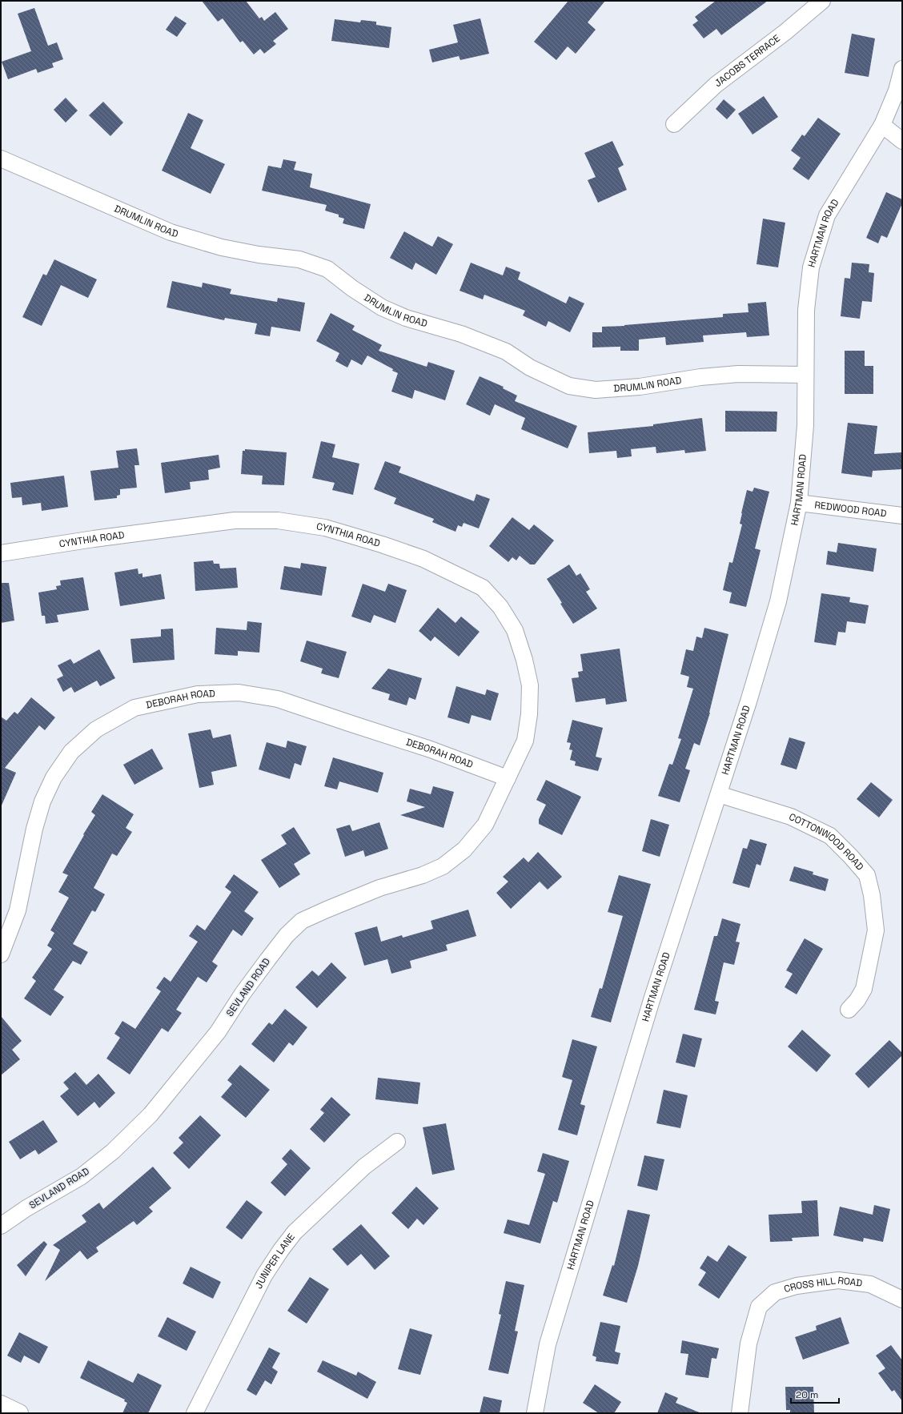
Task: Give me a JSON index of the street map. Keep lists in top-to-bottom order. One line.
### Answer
{"streets":{"street":["JACOBS TERRACE","DRUMLIN ROAD","HARTMAN ROAD","REDWOOD ROAD","CYNTHIA ROAD","DEBORAH ROAD","COTTONWOOD ROAD","SEVLAND ROAD","JUNIPER LANE","CROSS HILL ROAD"]},"crossings":[["DRUMLIN ROAD","HARTMAN ROAD"],["HARTMAN ROAD","REDWOOD ROAD"],["HARTMAN ROAD","COTTONWOOD ROAD"],["CYNTHIA ROAD","DEBORAH ROAD"],["CYNTHIA ROAD","SEVLAND ROAD"],["DEBORAH ROAD","SEVLAND ROAD"]],"scale_bar":"20 m"}
